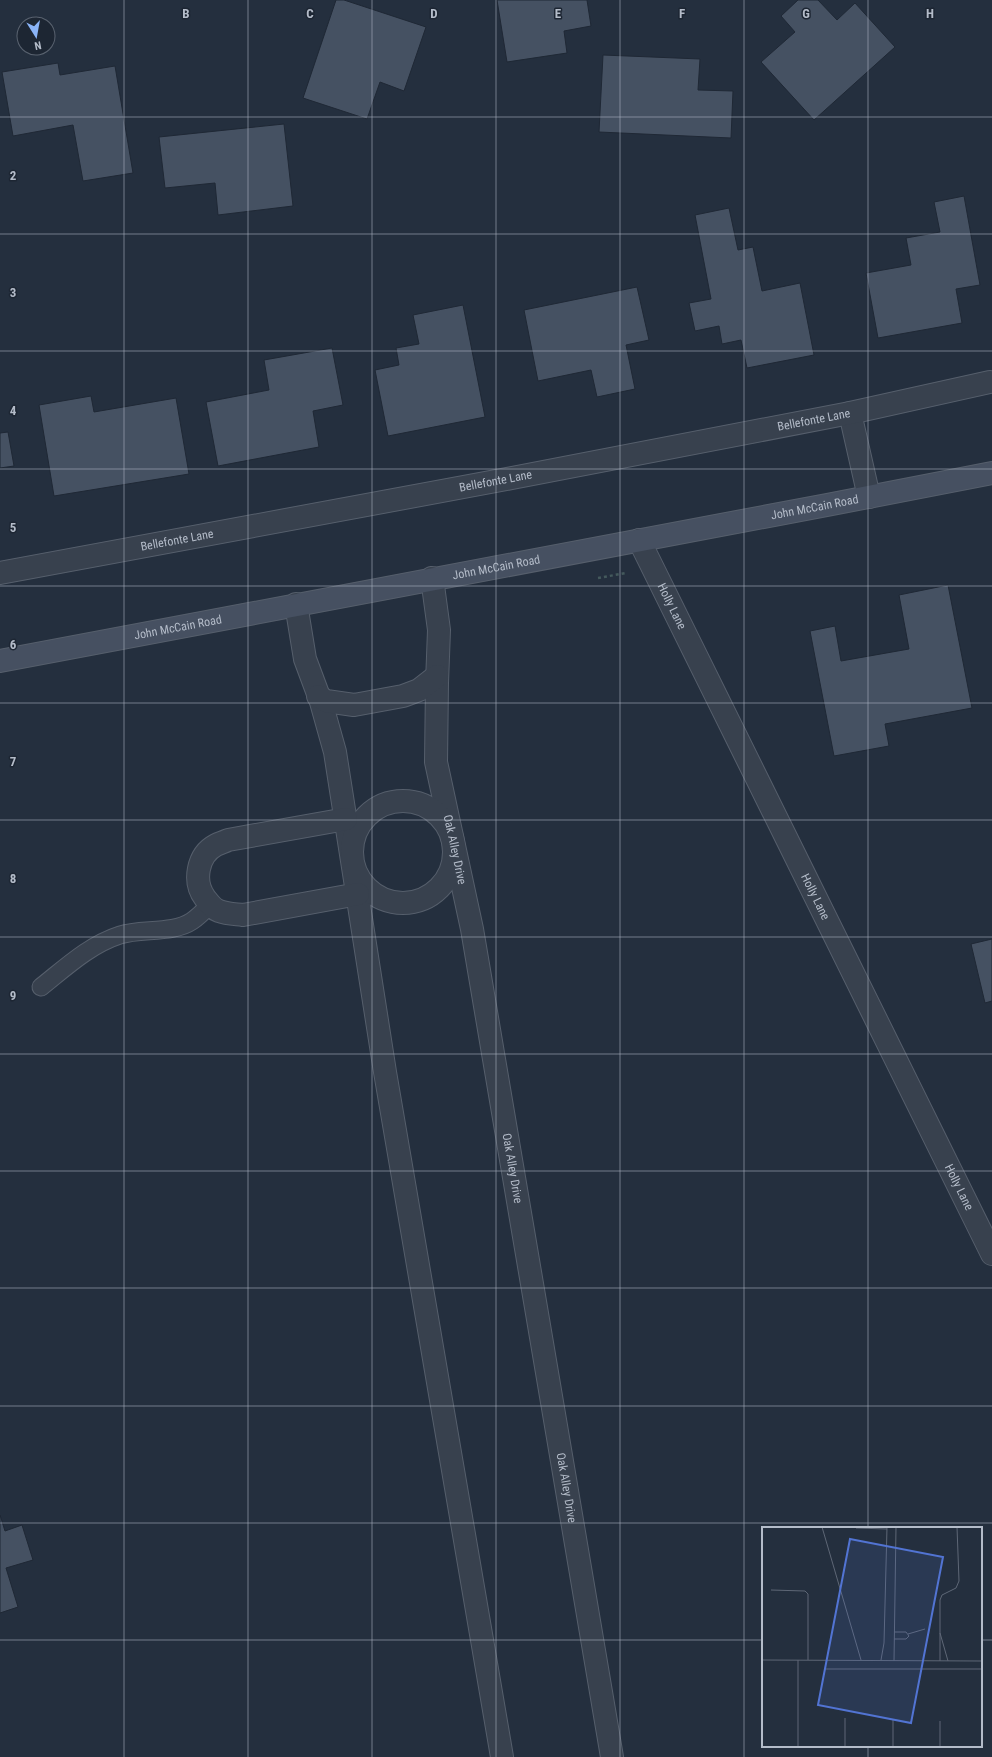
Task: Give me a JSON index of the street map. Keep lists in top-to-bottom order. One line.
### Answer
{"streets":{"main road":["John McCain Road"],"street":["Bellefonte Lane","Holly Lane","Oak Alley Drive"]},"crossings":[["John McCain Road","Holly Lane"],["John McCain Road","Oak Alley Drive"]],"north":"bottom","grid":{"columns":["B","C","D","E","F","G","H"],"rows":["2","3","4","5","6","7","8","9"]}}
